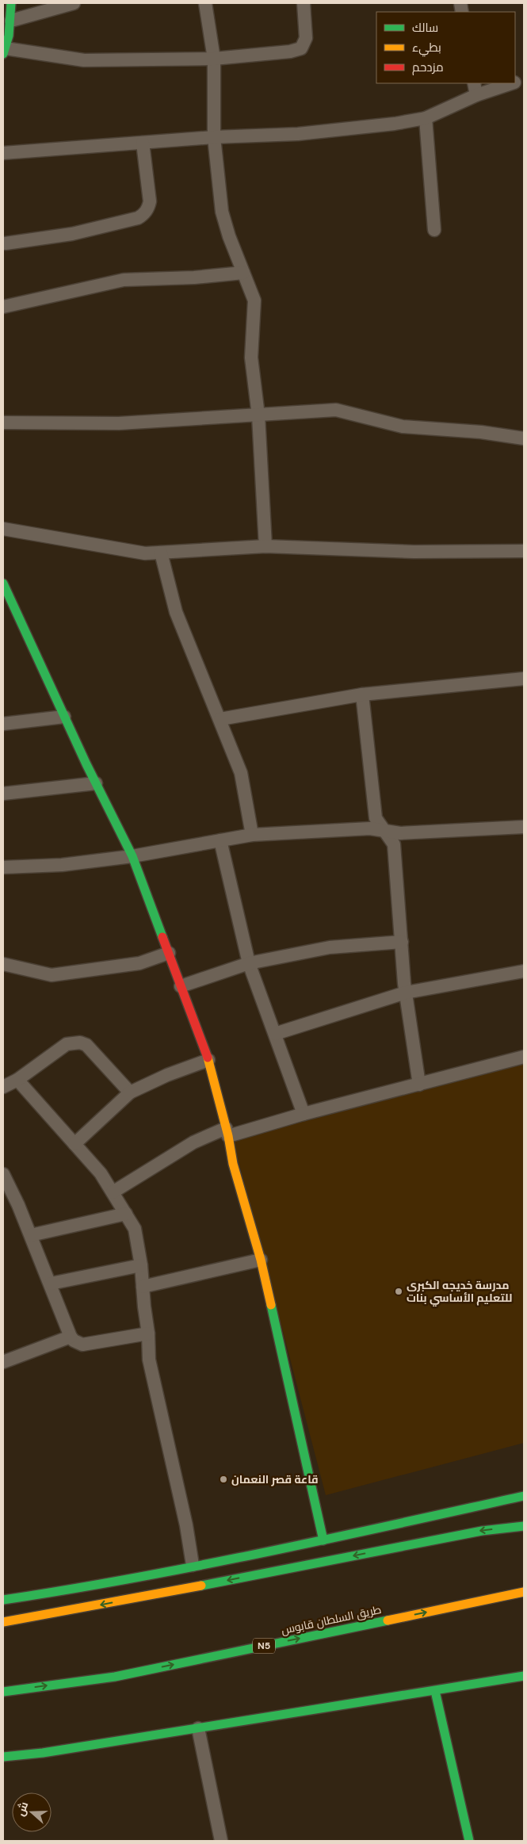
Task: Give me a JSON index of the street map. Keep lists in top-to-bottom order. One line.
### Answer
{"streets":{"main road":["طريق السلطان قابوس","N5"]},"places":["مدرسة خديجه الكبرى للتعليم الأساسي بنات","قاعة قصر النعمان"],"legend":["سالك","بطيء","مزدحم"],"north":"left"}
